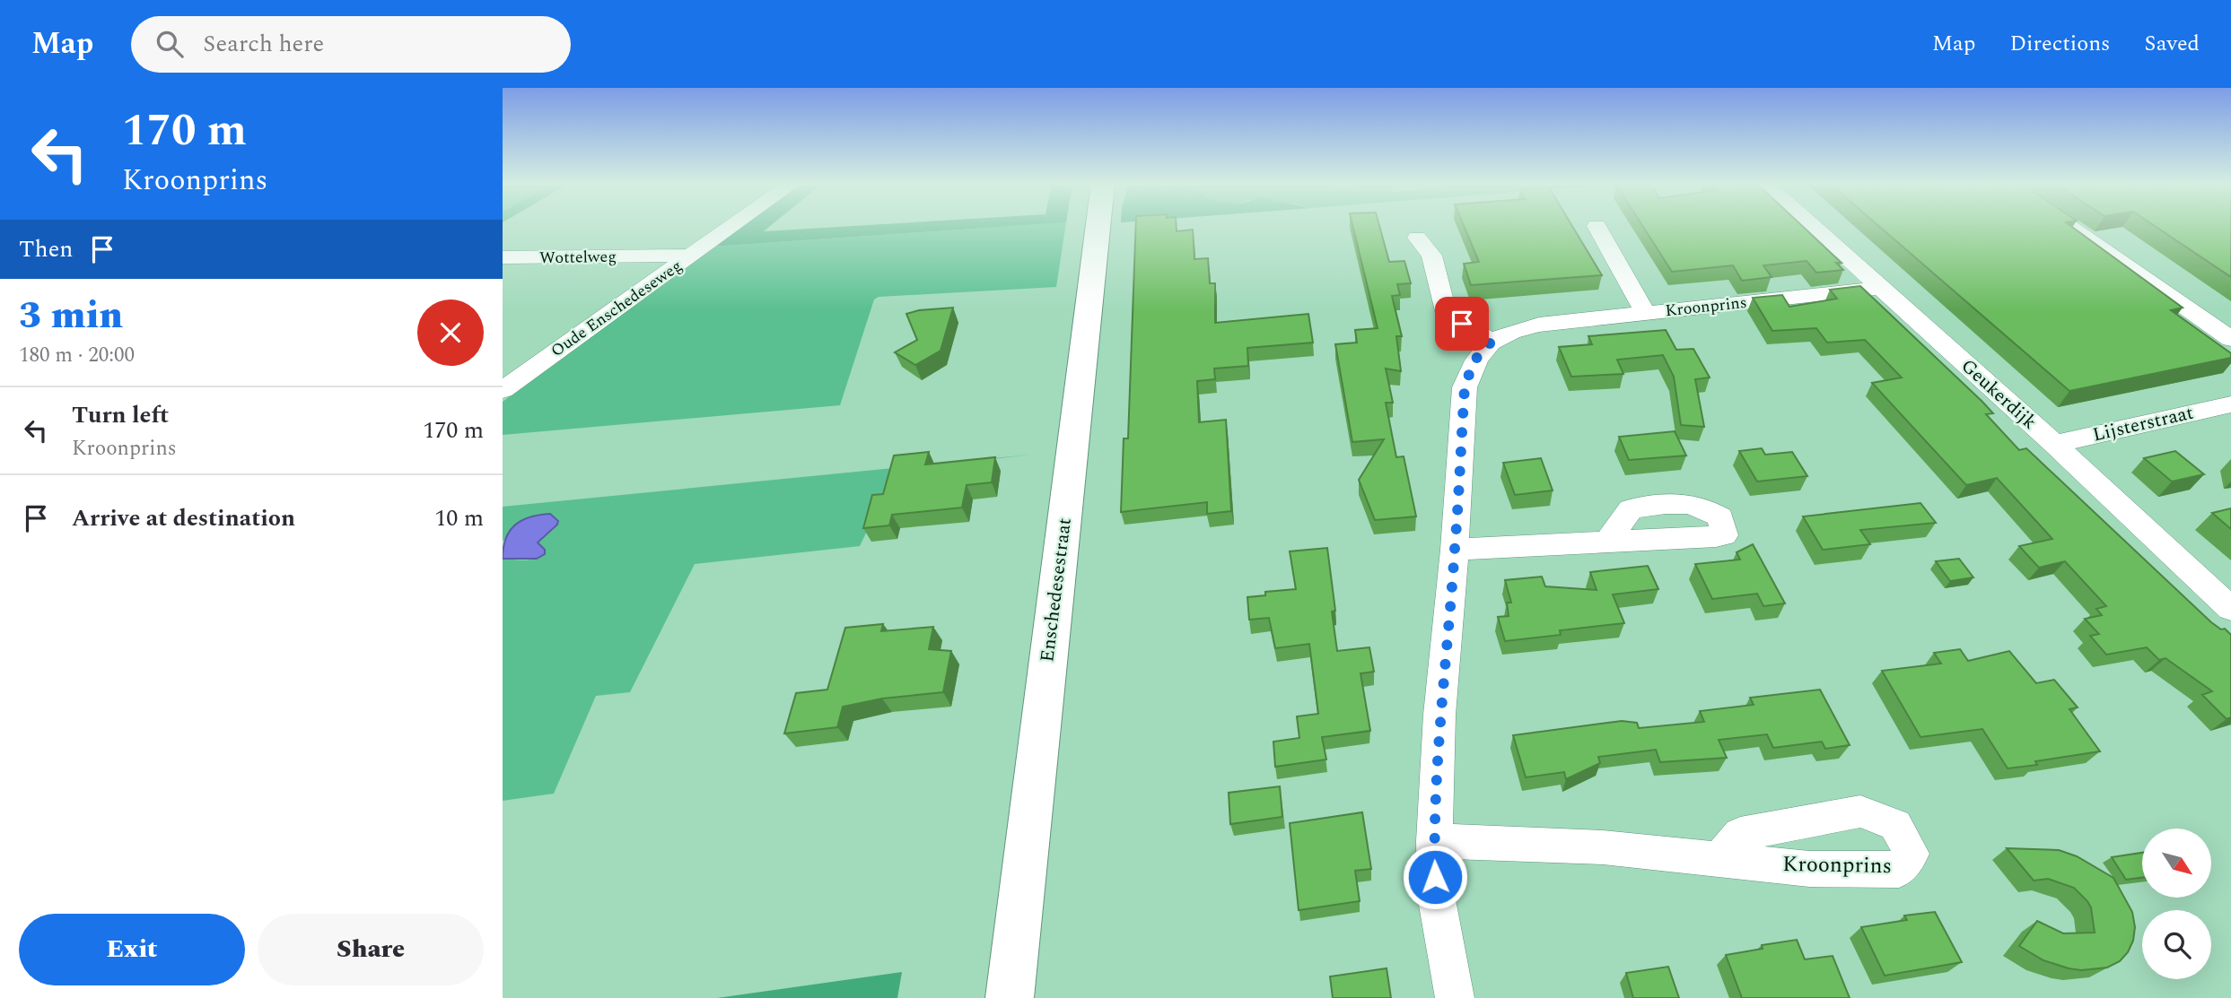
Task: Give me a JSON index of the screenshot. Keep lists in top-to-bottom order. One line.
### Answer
{"streets":{"main road":["Enschedesestraat"],"street":["Wottelweg","Kroonprins","Oude Enschedeseweg","Geukerdijk","Lijsterstraat"]},"crossings":[["Wottelweg","Oude Enschedeseweg"],["Kroonprins","Geukerdijk"],["Geukerdijk","Lijsterstraat"]],"north":"bottom right","page":{"header":"Map","search":"Search here","nav":["Map","Directions","Saved"],"turn":["170 m","Kroonprins"],"then":"Then","heading":["3 min","180 m · 20:00"],"list":[{"name":"Turn left","note":"Kroonprins","value":"170 m"},{"name":"Arrive at destination","value":"10 m"}],"buttons":["Exit","Share"]}}
